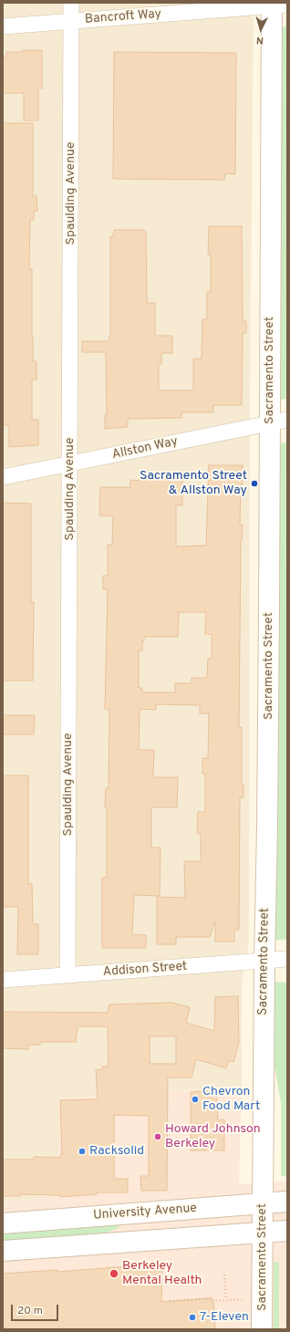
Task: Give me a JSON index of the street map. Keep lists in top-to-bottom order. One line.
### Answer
{"streets":{"street":["Bancroft Way","Spaulding Avenue","Sacramento Street","Allston Way","Addison Street","University Avenue"]},"crossings":[["Bancroft Way","Spaulding Avenue"],["Bancroft Way","Sacramento Street"],["Spaulding Avenue","Allston Way"],["Spaulding Avenue","Addison Street"],["Sacramento Street","Allston Way"],["Sacramento Street","Addison Street"],["Sacramento Street","University Avenue"]],"places":["Sacramento Street & Allston Way","Chevron Food Mart","Howard Johnson Berkeley","Racksolid","Berkeley Mental Health","7-Eleven"],"scale_bar":"20 m","north":"bottom"}
